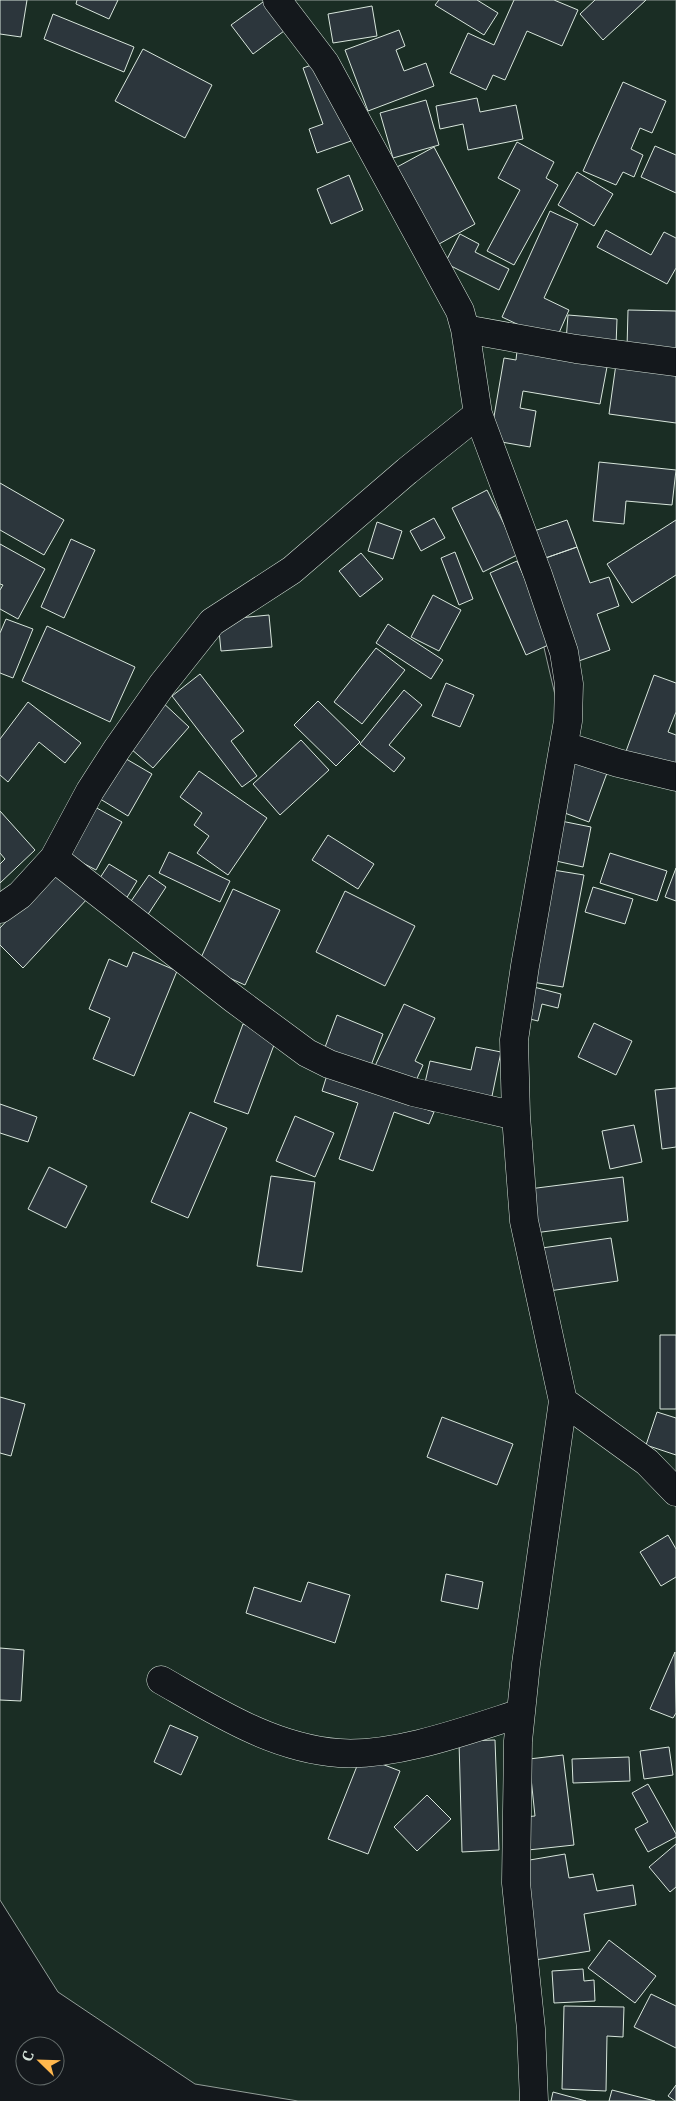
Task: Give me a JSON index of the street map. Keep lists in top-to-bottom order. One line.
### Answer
{"north":"top left"}
